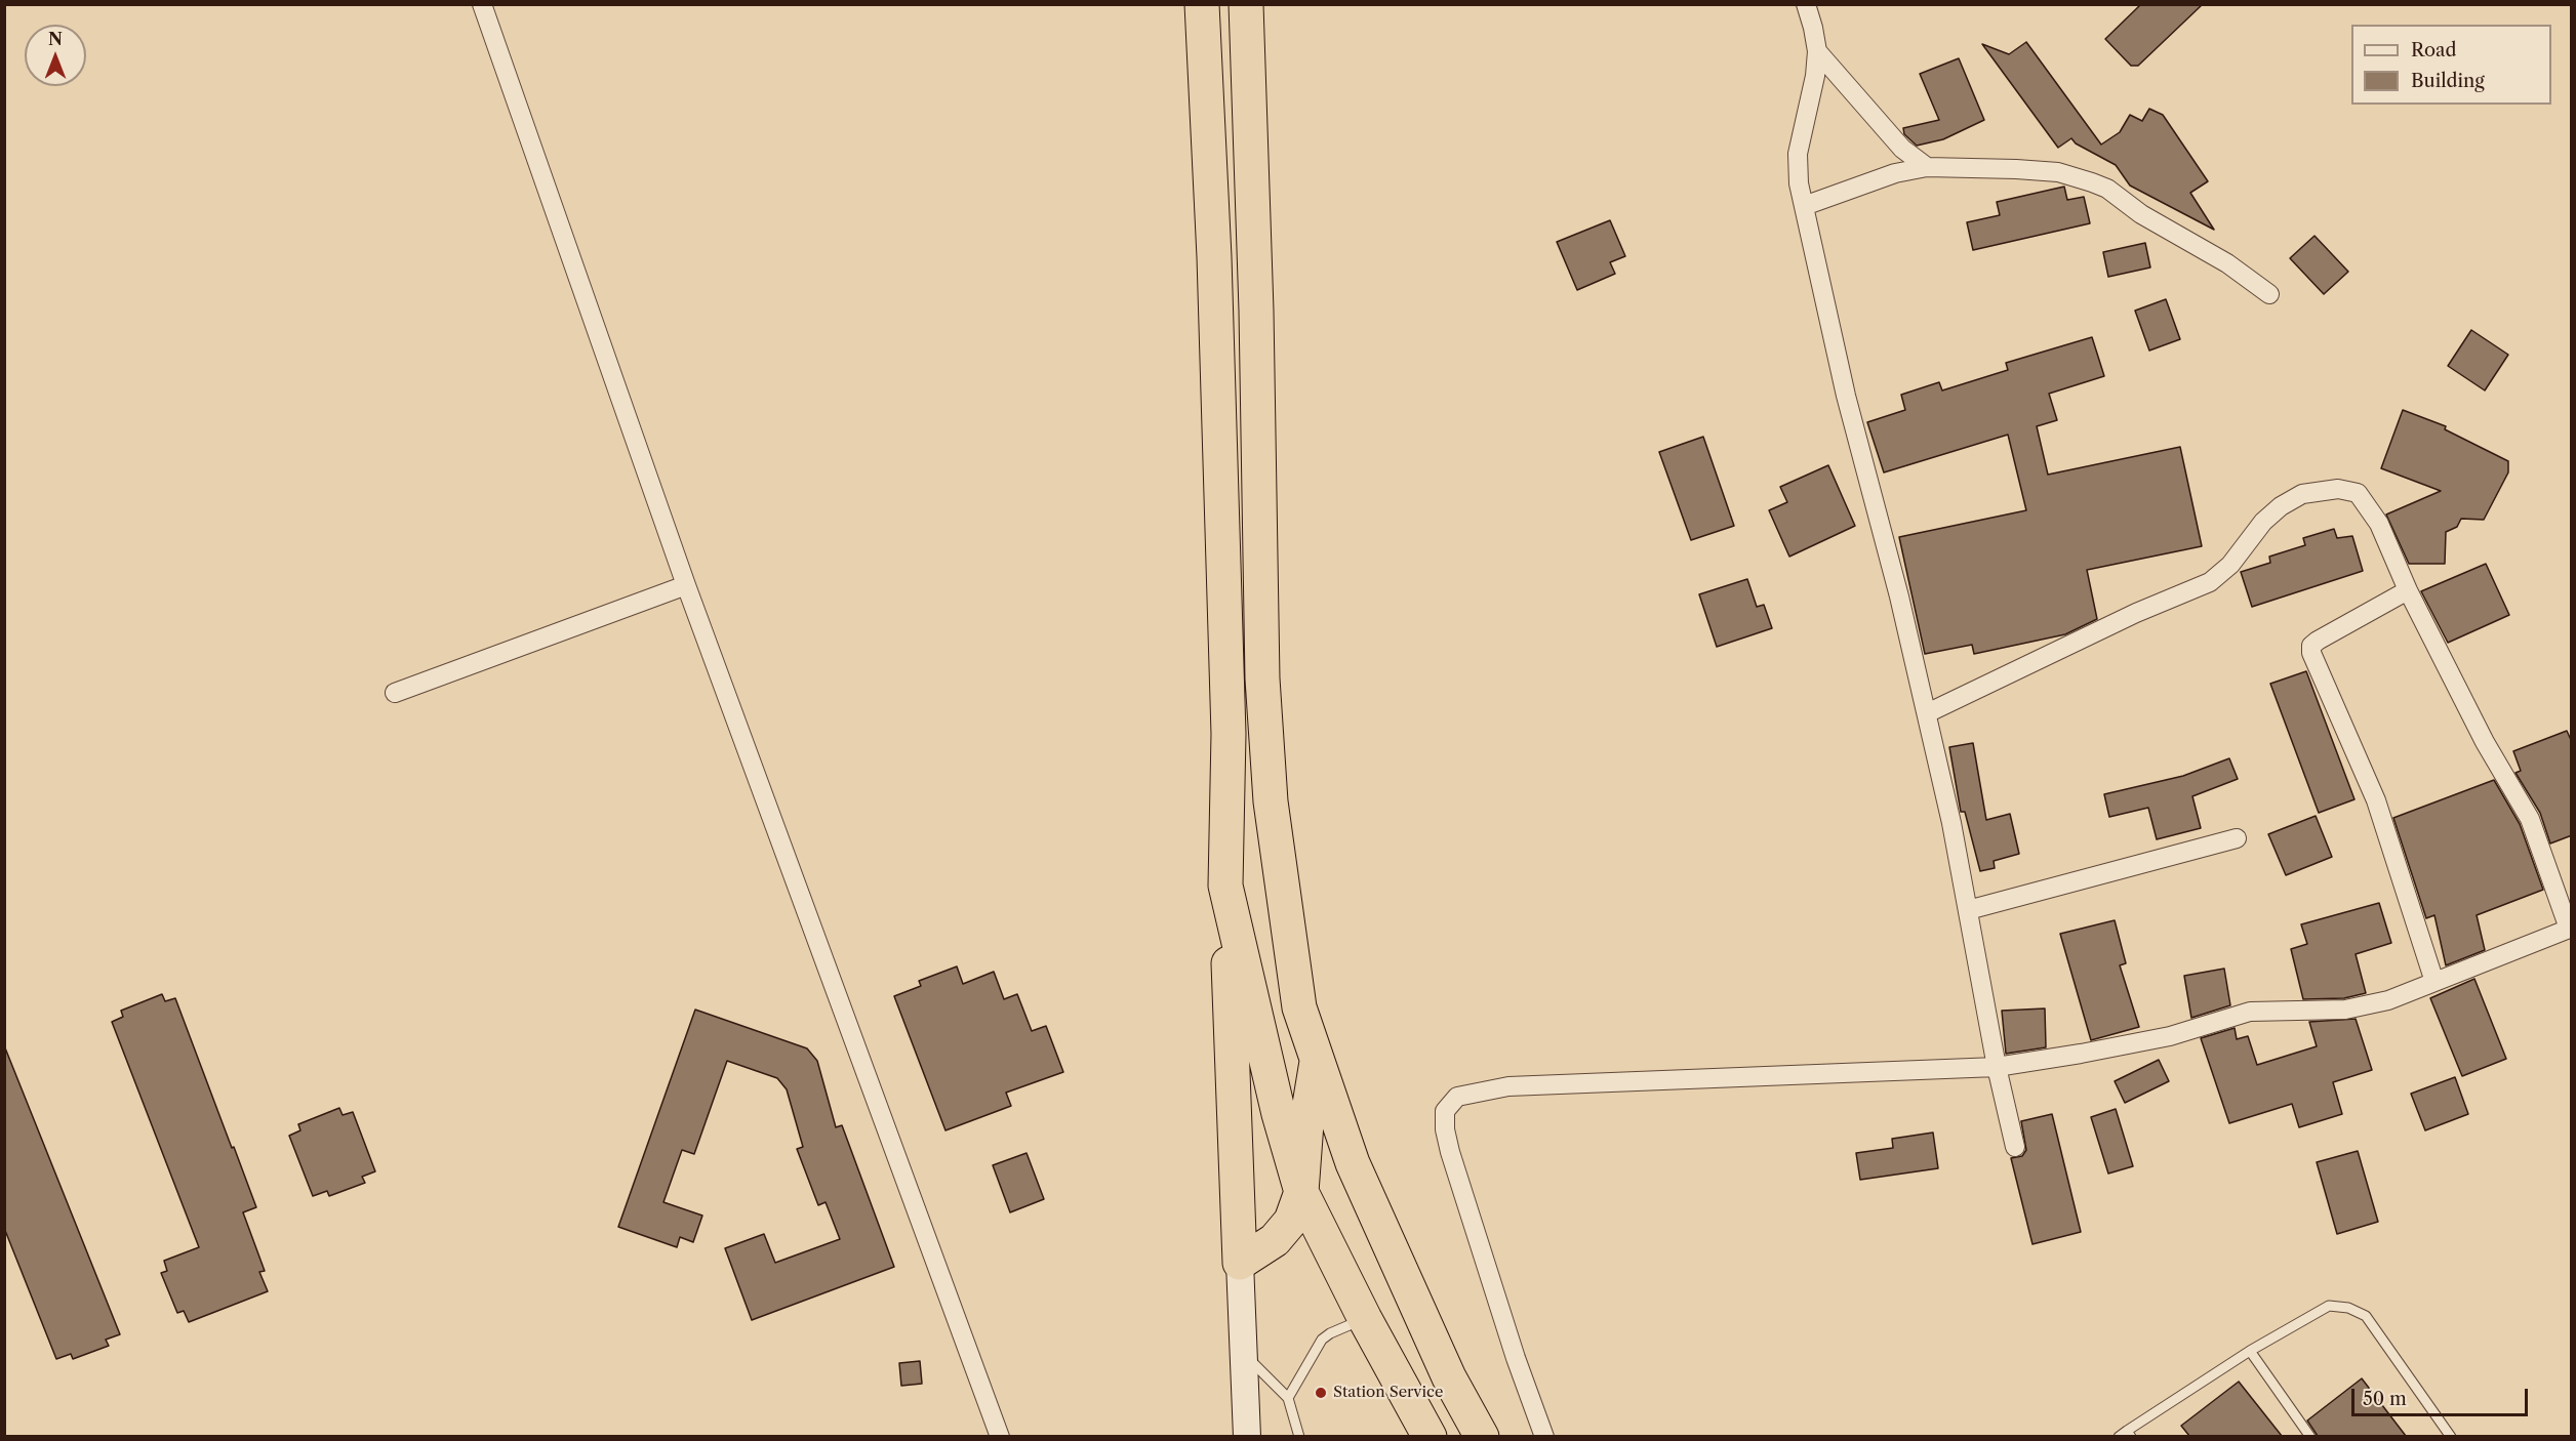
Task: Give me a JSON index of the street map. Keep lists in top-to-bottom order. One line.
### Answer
{"places":["Station Service"],"legend":["Road","Building"],"scale_bar":"50 m","north":"top"}
